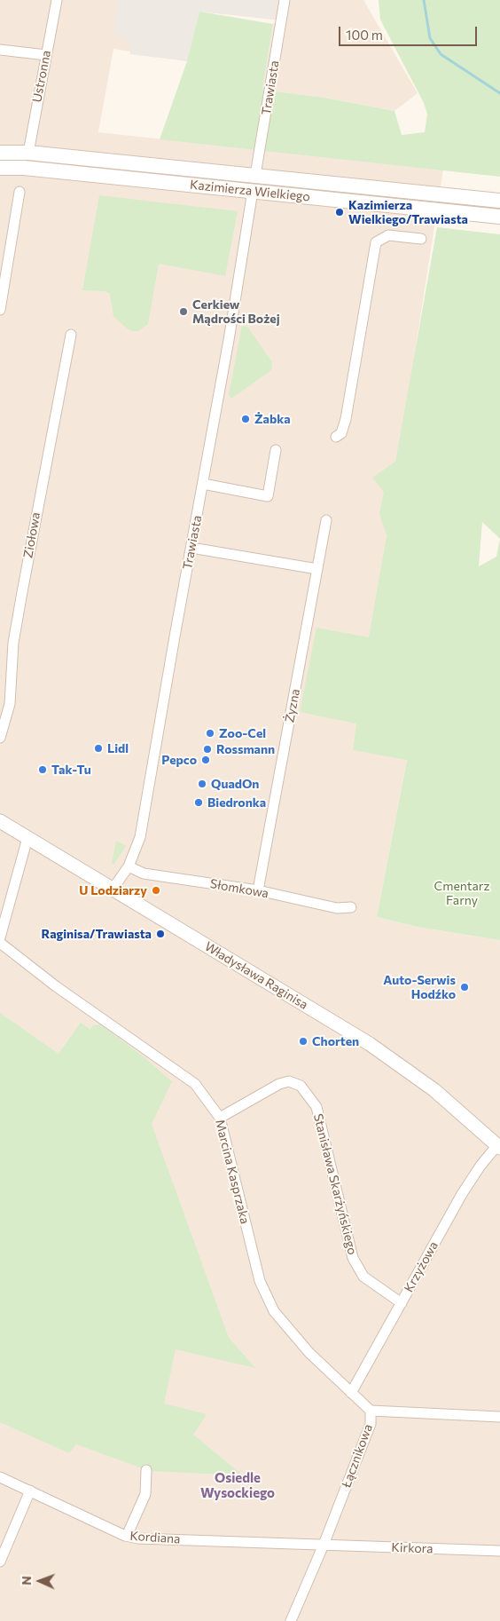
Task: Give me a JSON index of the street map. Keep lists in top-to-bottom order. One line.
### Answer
{"streets":{"main road":["Kazimierza Wielkiego"],"street":["Ustronna","Trawiasta","Ziołowa","Żyzna","Słomkowa","Władysława Raginisa","Marcina Kasprzaka","Stanisława Skarżyńskiego","Krzyżowa","Łącznikowa","Kordiana","Kirkora"]},"crossings":[["Ustronna","Kazimierza Wielkiego"],["Trawiasta","Kazimierza Wielkiego"],["Trawiasta","Słomkowa"],["Trawiasta","Władysława Raginisa"],["Żyzna","Słomkowa"],["Władysława Raginisa","Krzyżowa"],["Marcina Kasprzaka","Stanisława Skarżyńskiego"],["Marcina Kasprzaka","Krzyżowa"],["Marcina Kasprzaka","Łącznikowa"],["Stanisława Skarżyńskiego","Krzyżowa"],["Łącznikowa","Kordiana"],["Łącznikowa","Kirkora"],["Kordiana","Kirkora"]],"districts":["Osiedle Wysockiego"],"parks":["Cmentarz Farny"],"places":["Kazimierza Wielkiego/Trawiasta","Cerkiew Mądrości Bożej","Żabka","Zoo-Cel","Lidl","Rossmann","Pepco","Tak-Tu","QuadOn","Biedronka","U Lodziarzy","Raginisa/Trawiasta","Auto-Serwis Hodźko","Chorten"],"scale_bar":"100 m","north":"left"}
